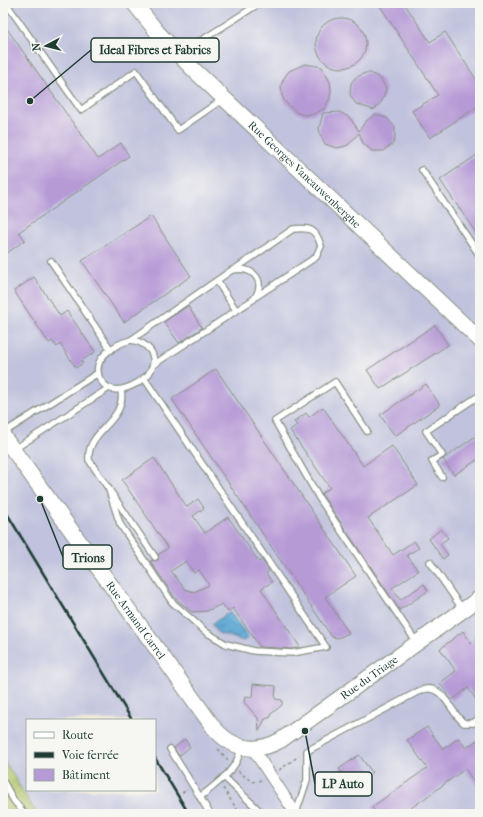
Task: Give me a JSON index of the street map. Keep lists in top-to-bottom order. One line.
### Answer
{"streets":{"street":["Rue Georges Vancauwenberghe","Rue Armand Carrel","Rue du Triage"]},"crossings":[["Rue Armand Carrel","Rue du Triage"]],"places":["Ideal Fibres et Fabrics","Trions","LP Auto"],"legend":["Route","Voie ferrée","Bâtiment"],"north":"left"}
